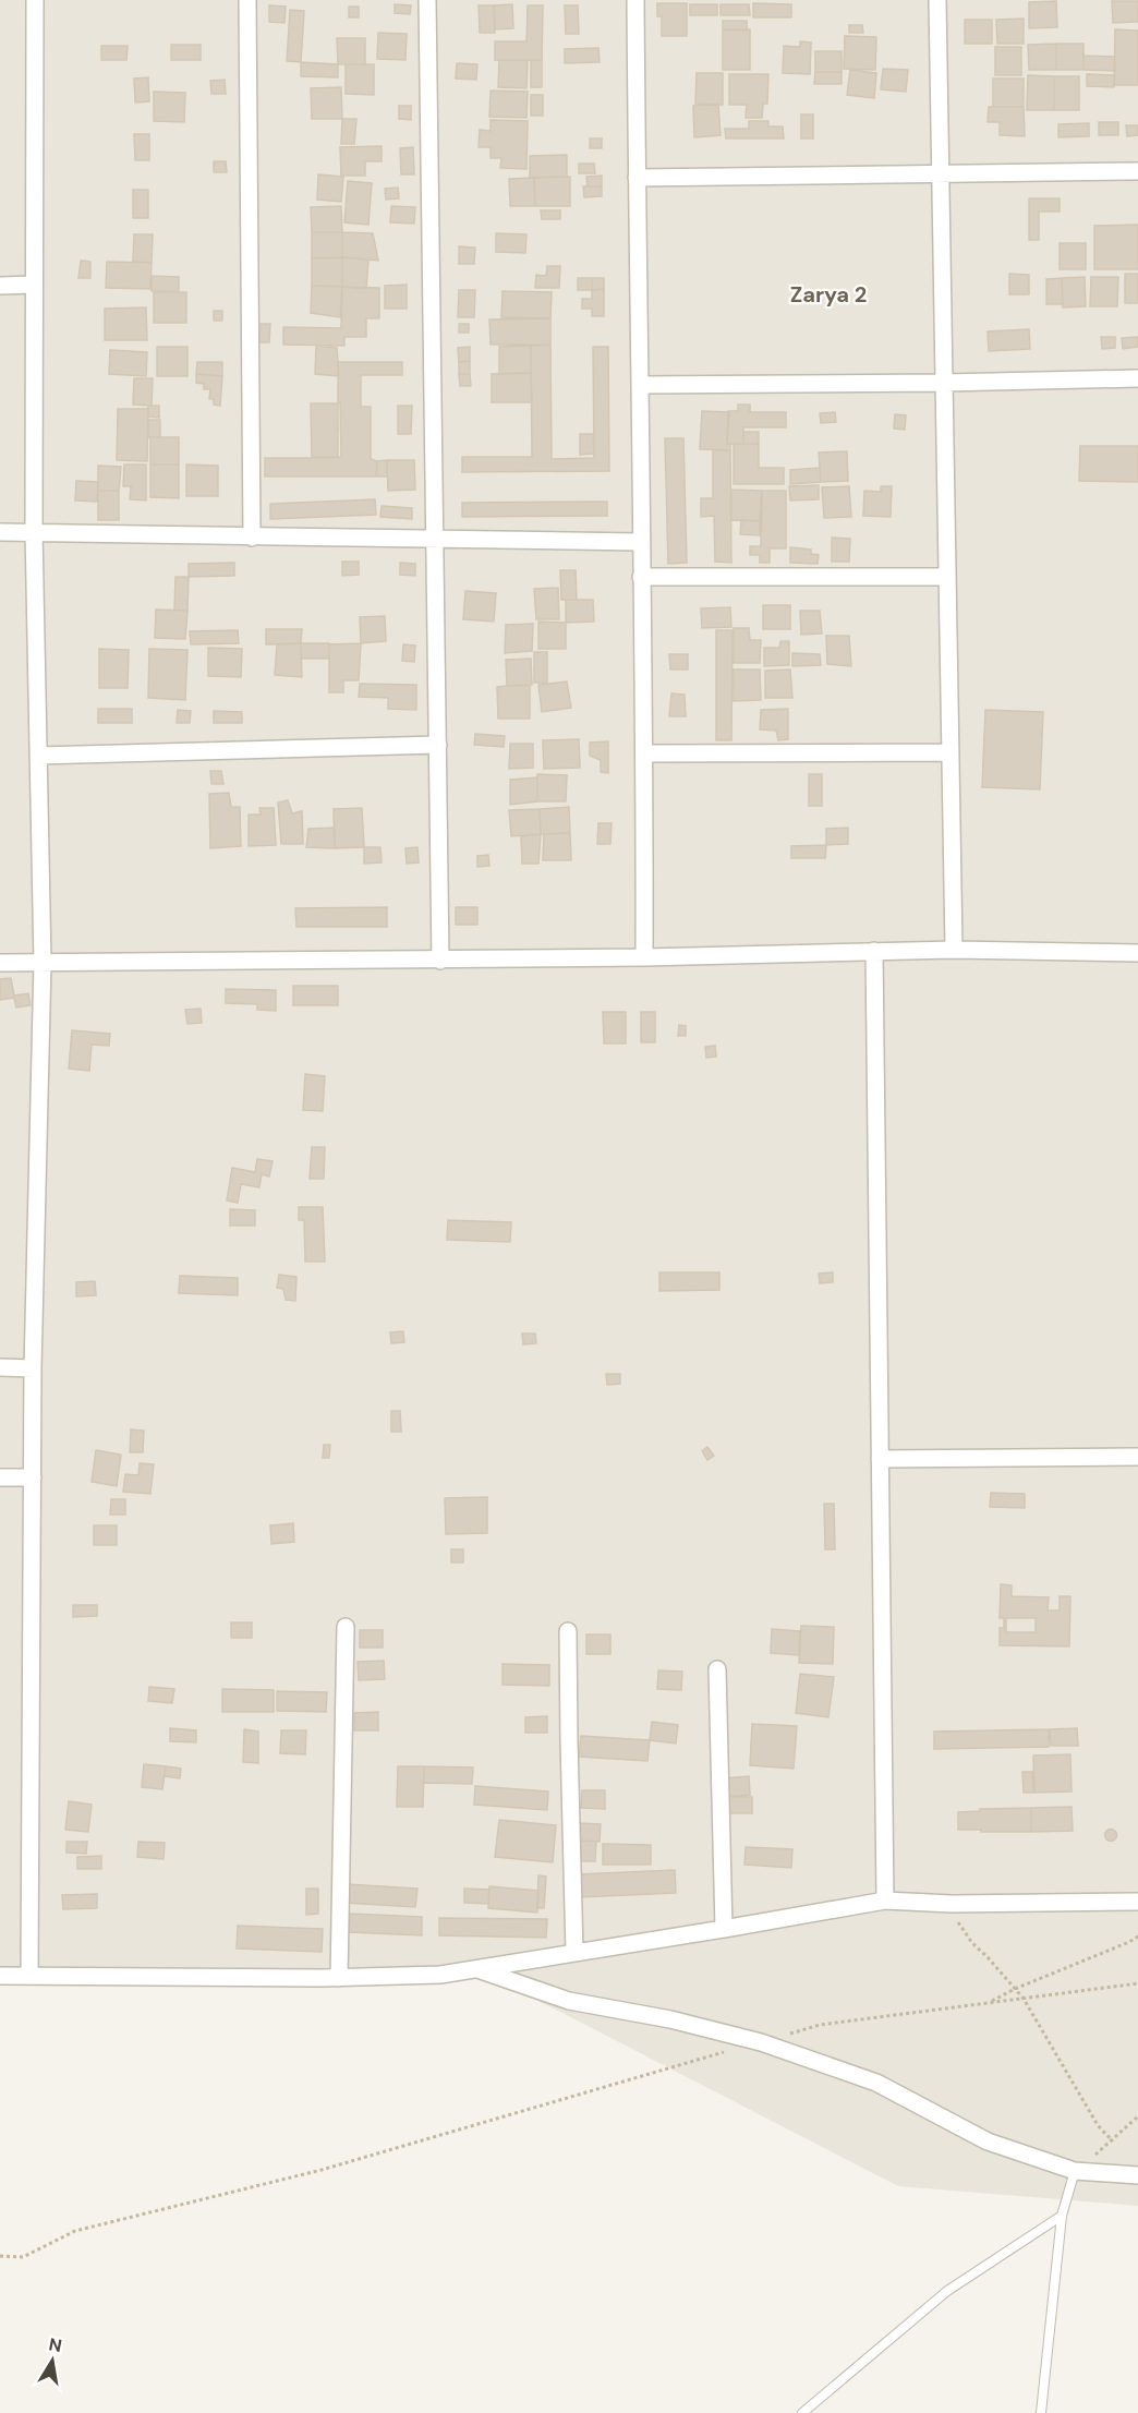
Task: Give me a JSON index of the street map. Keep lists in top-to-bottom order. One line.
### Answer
{"districts":["Zarya 2"],"north":"top"}
